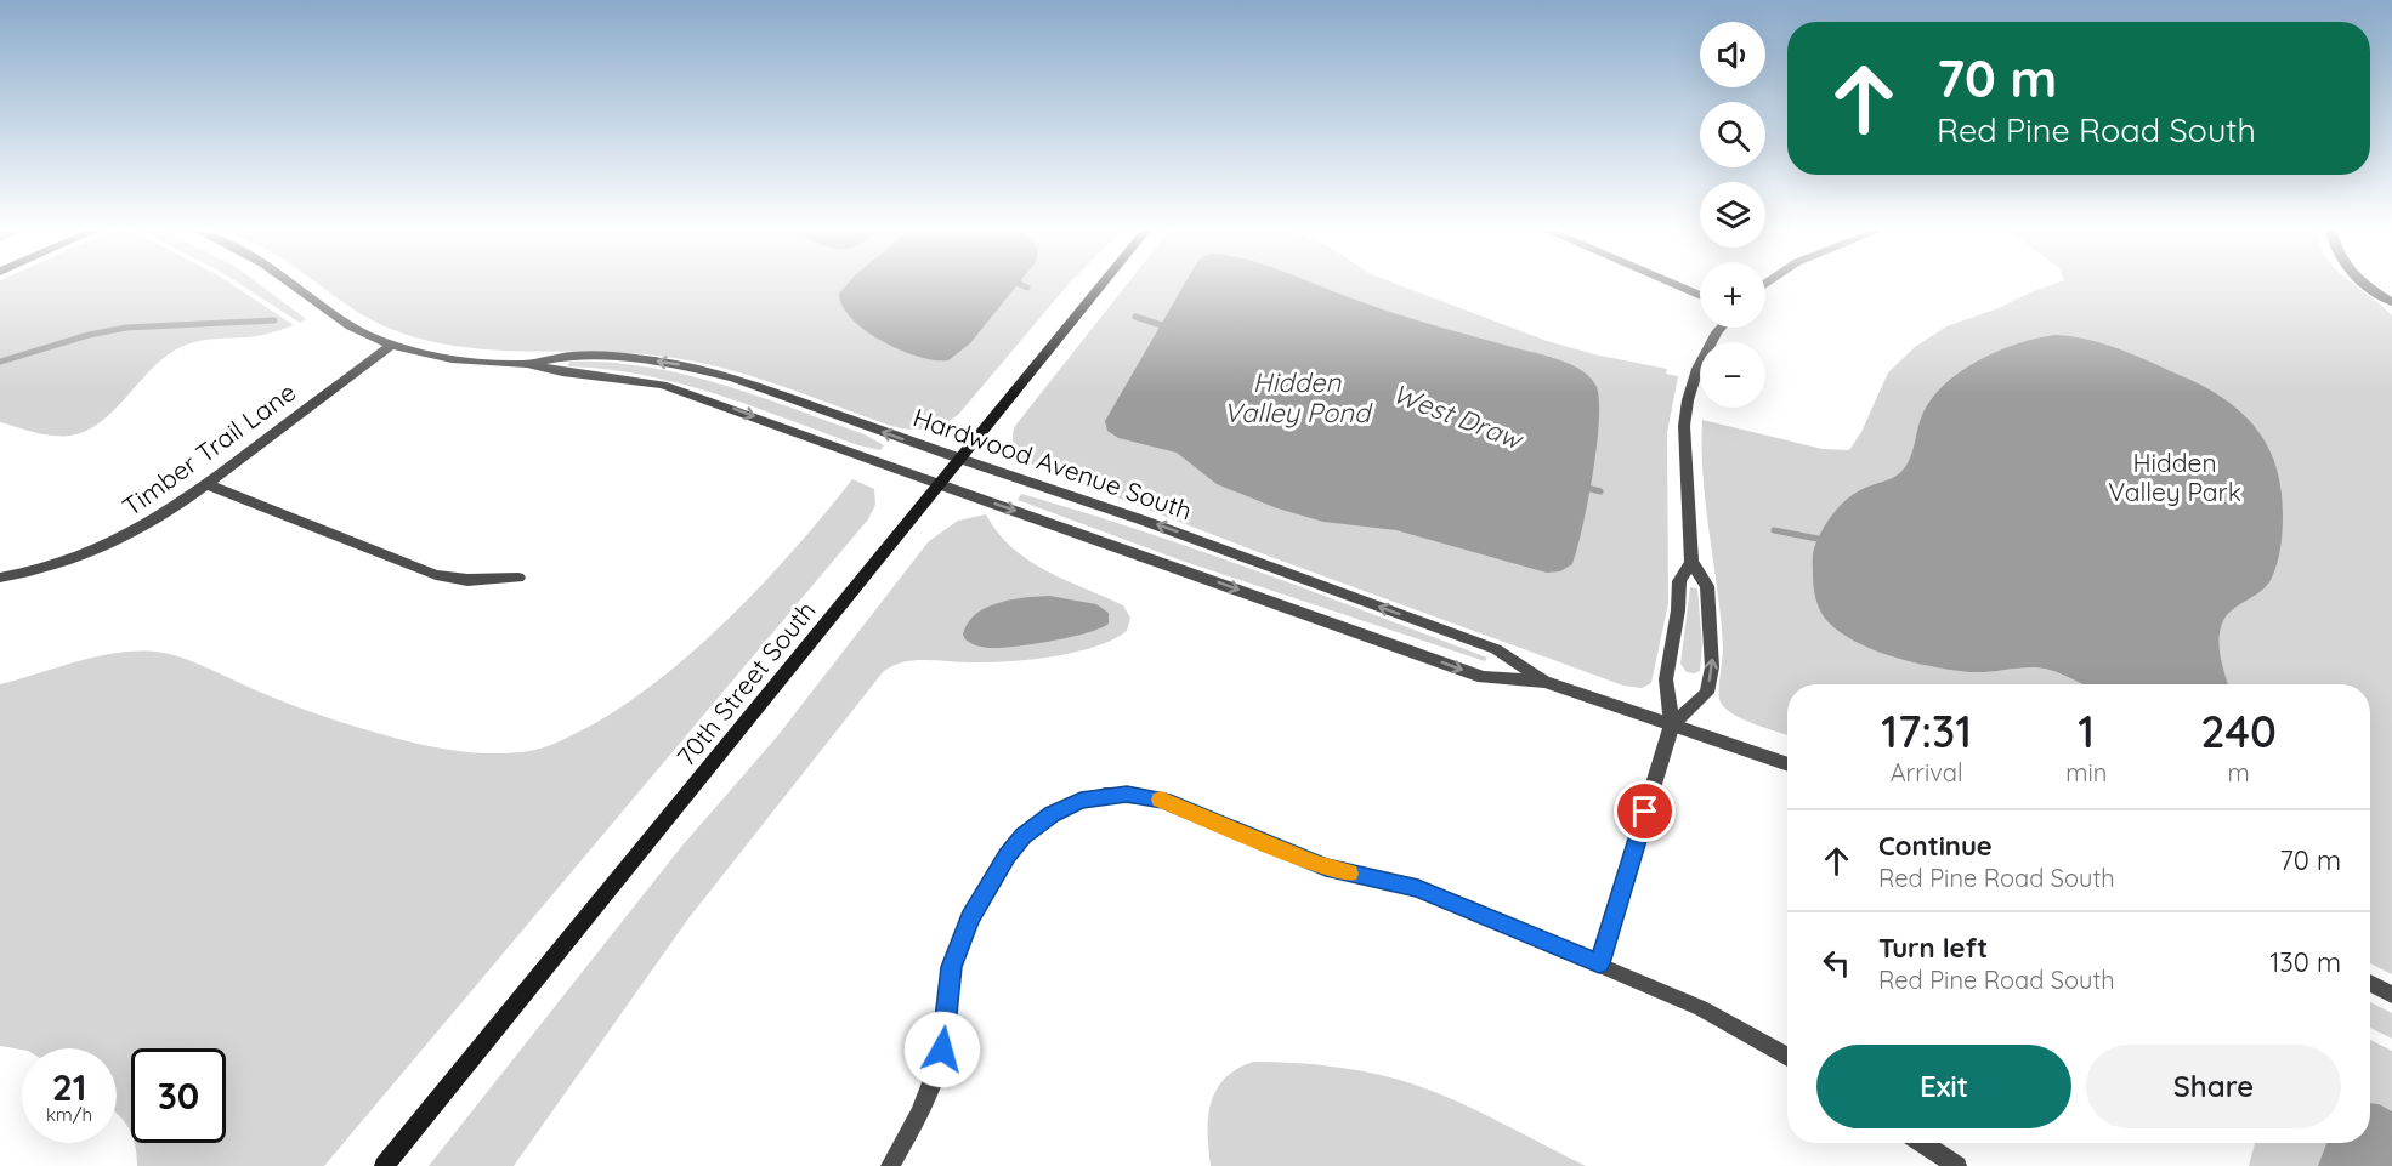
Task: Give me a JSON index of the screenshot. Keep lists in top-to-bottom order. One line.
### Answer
{"streets":{"main road":["70th Street South"],"street":["Timber Trail Lane","Hardwood Avenue South"]},"crossings":[["Timber Trail Lane","Hardwood Avenue South"],["Hardwood Avenue South","70th Street South"]],"water":["Hidden Valley Pond","West Draw"],"parks":["Hidden Valley Park"],"page":{"map_buttons":["+","−"],"turn":["70 m","Red Pine Road South"],"eta":["17:31","Arrival","1","min","240","m"],"list":[{"name":"Continue","note":"Red Pine Road South","value":"70 m"},{"name":"Turn left","note":"Red Pine Road South","value":"130 m"}],"buttons":["Exit","Share"],"speed":"21 km/h","limit":"30"}}
